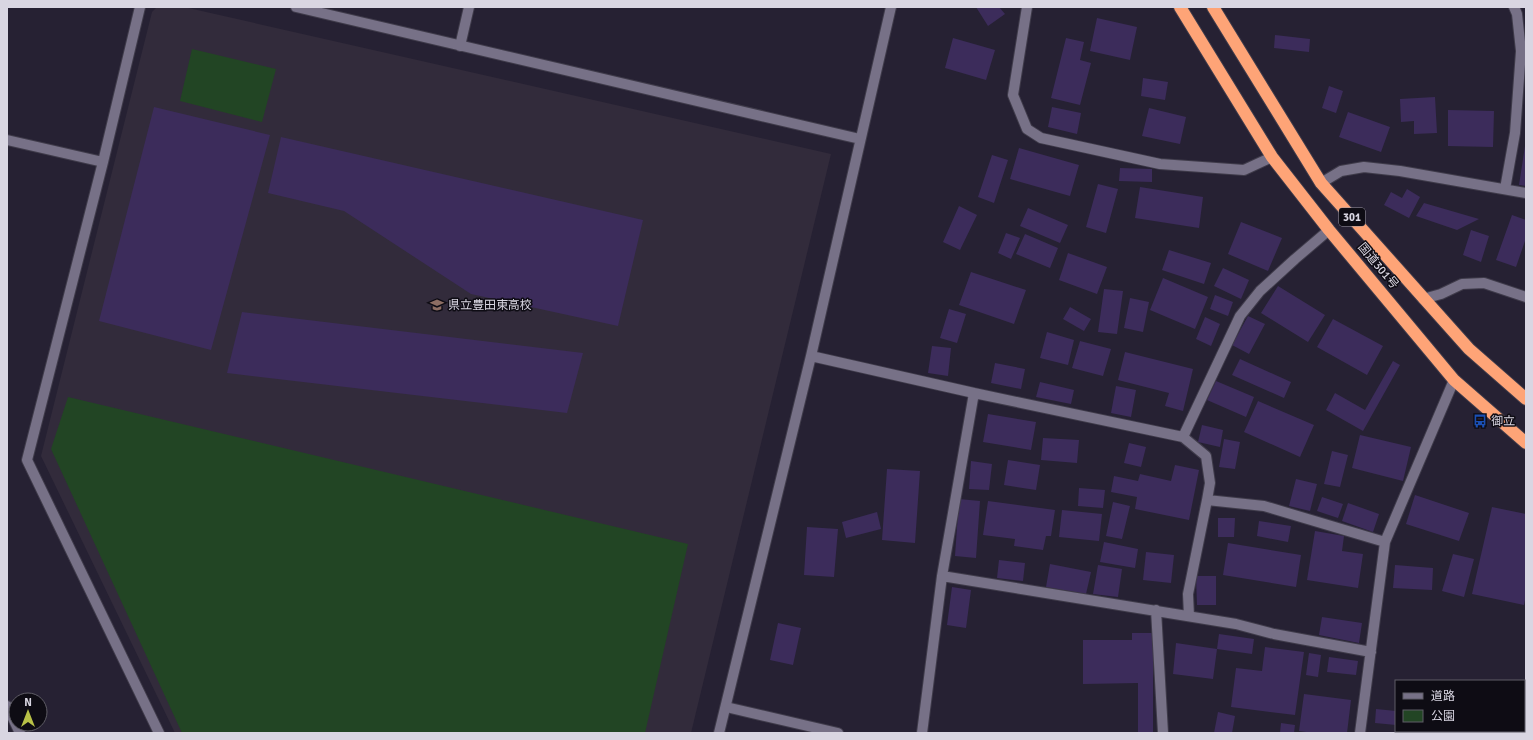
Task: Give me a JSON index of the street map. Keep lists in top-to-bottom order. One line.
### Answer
{"streets":{"highway":["301","国道301号"]},"places":{"school or university":["県立豊田東高校"],"bus stop":["御立"]},"legend":["道路","公園"],"north":"top"}
